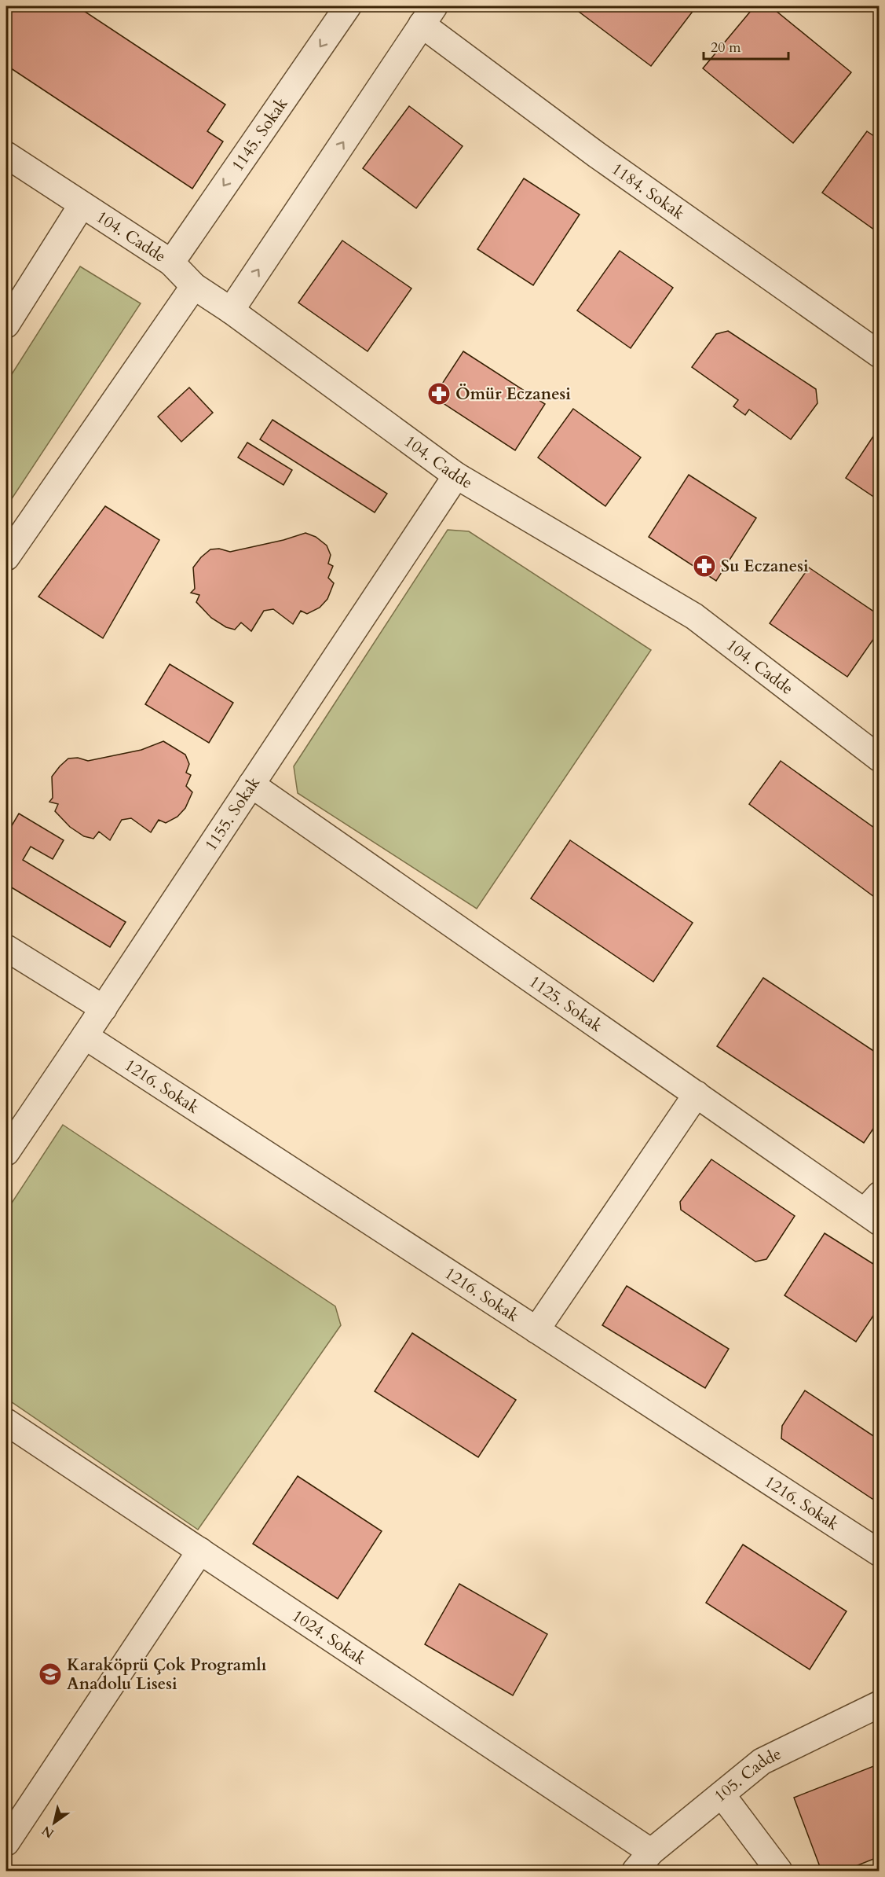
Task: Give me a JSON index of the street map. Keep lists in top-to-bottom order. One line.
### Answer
{"streets":{"street":["1145. Sokak","1184. Sokak","104. Cadde","1155. Sokak","1125. Sokak","1216. Sokak","1024. Sokak","105. Cadde"]},"crossings":[["1145. Sokak","104. Cadde"],["104. Cadde","1155. Sokak"],["1155. Sokak","1125. Sokak"],["1155. Sokak","1216. Sokak"],["1024. Sokak","105. Cadde"]],"places":{"pharmacy":["Ömür Eczanesi","Su Eczanesi"],"school or university":["Karaköprü Çok Programlı Anadolu Lisesi"]},"scale_bar":"20 m","north":"bottom left"}
